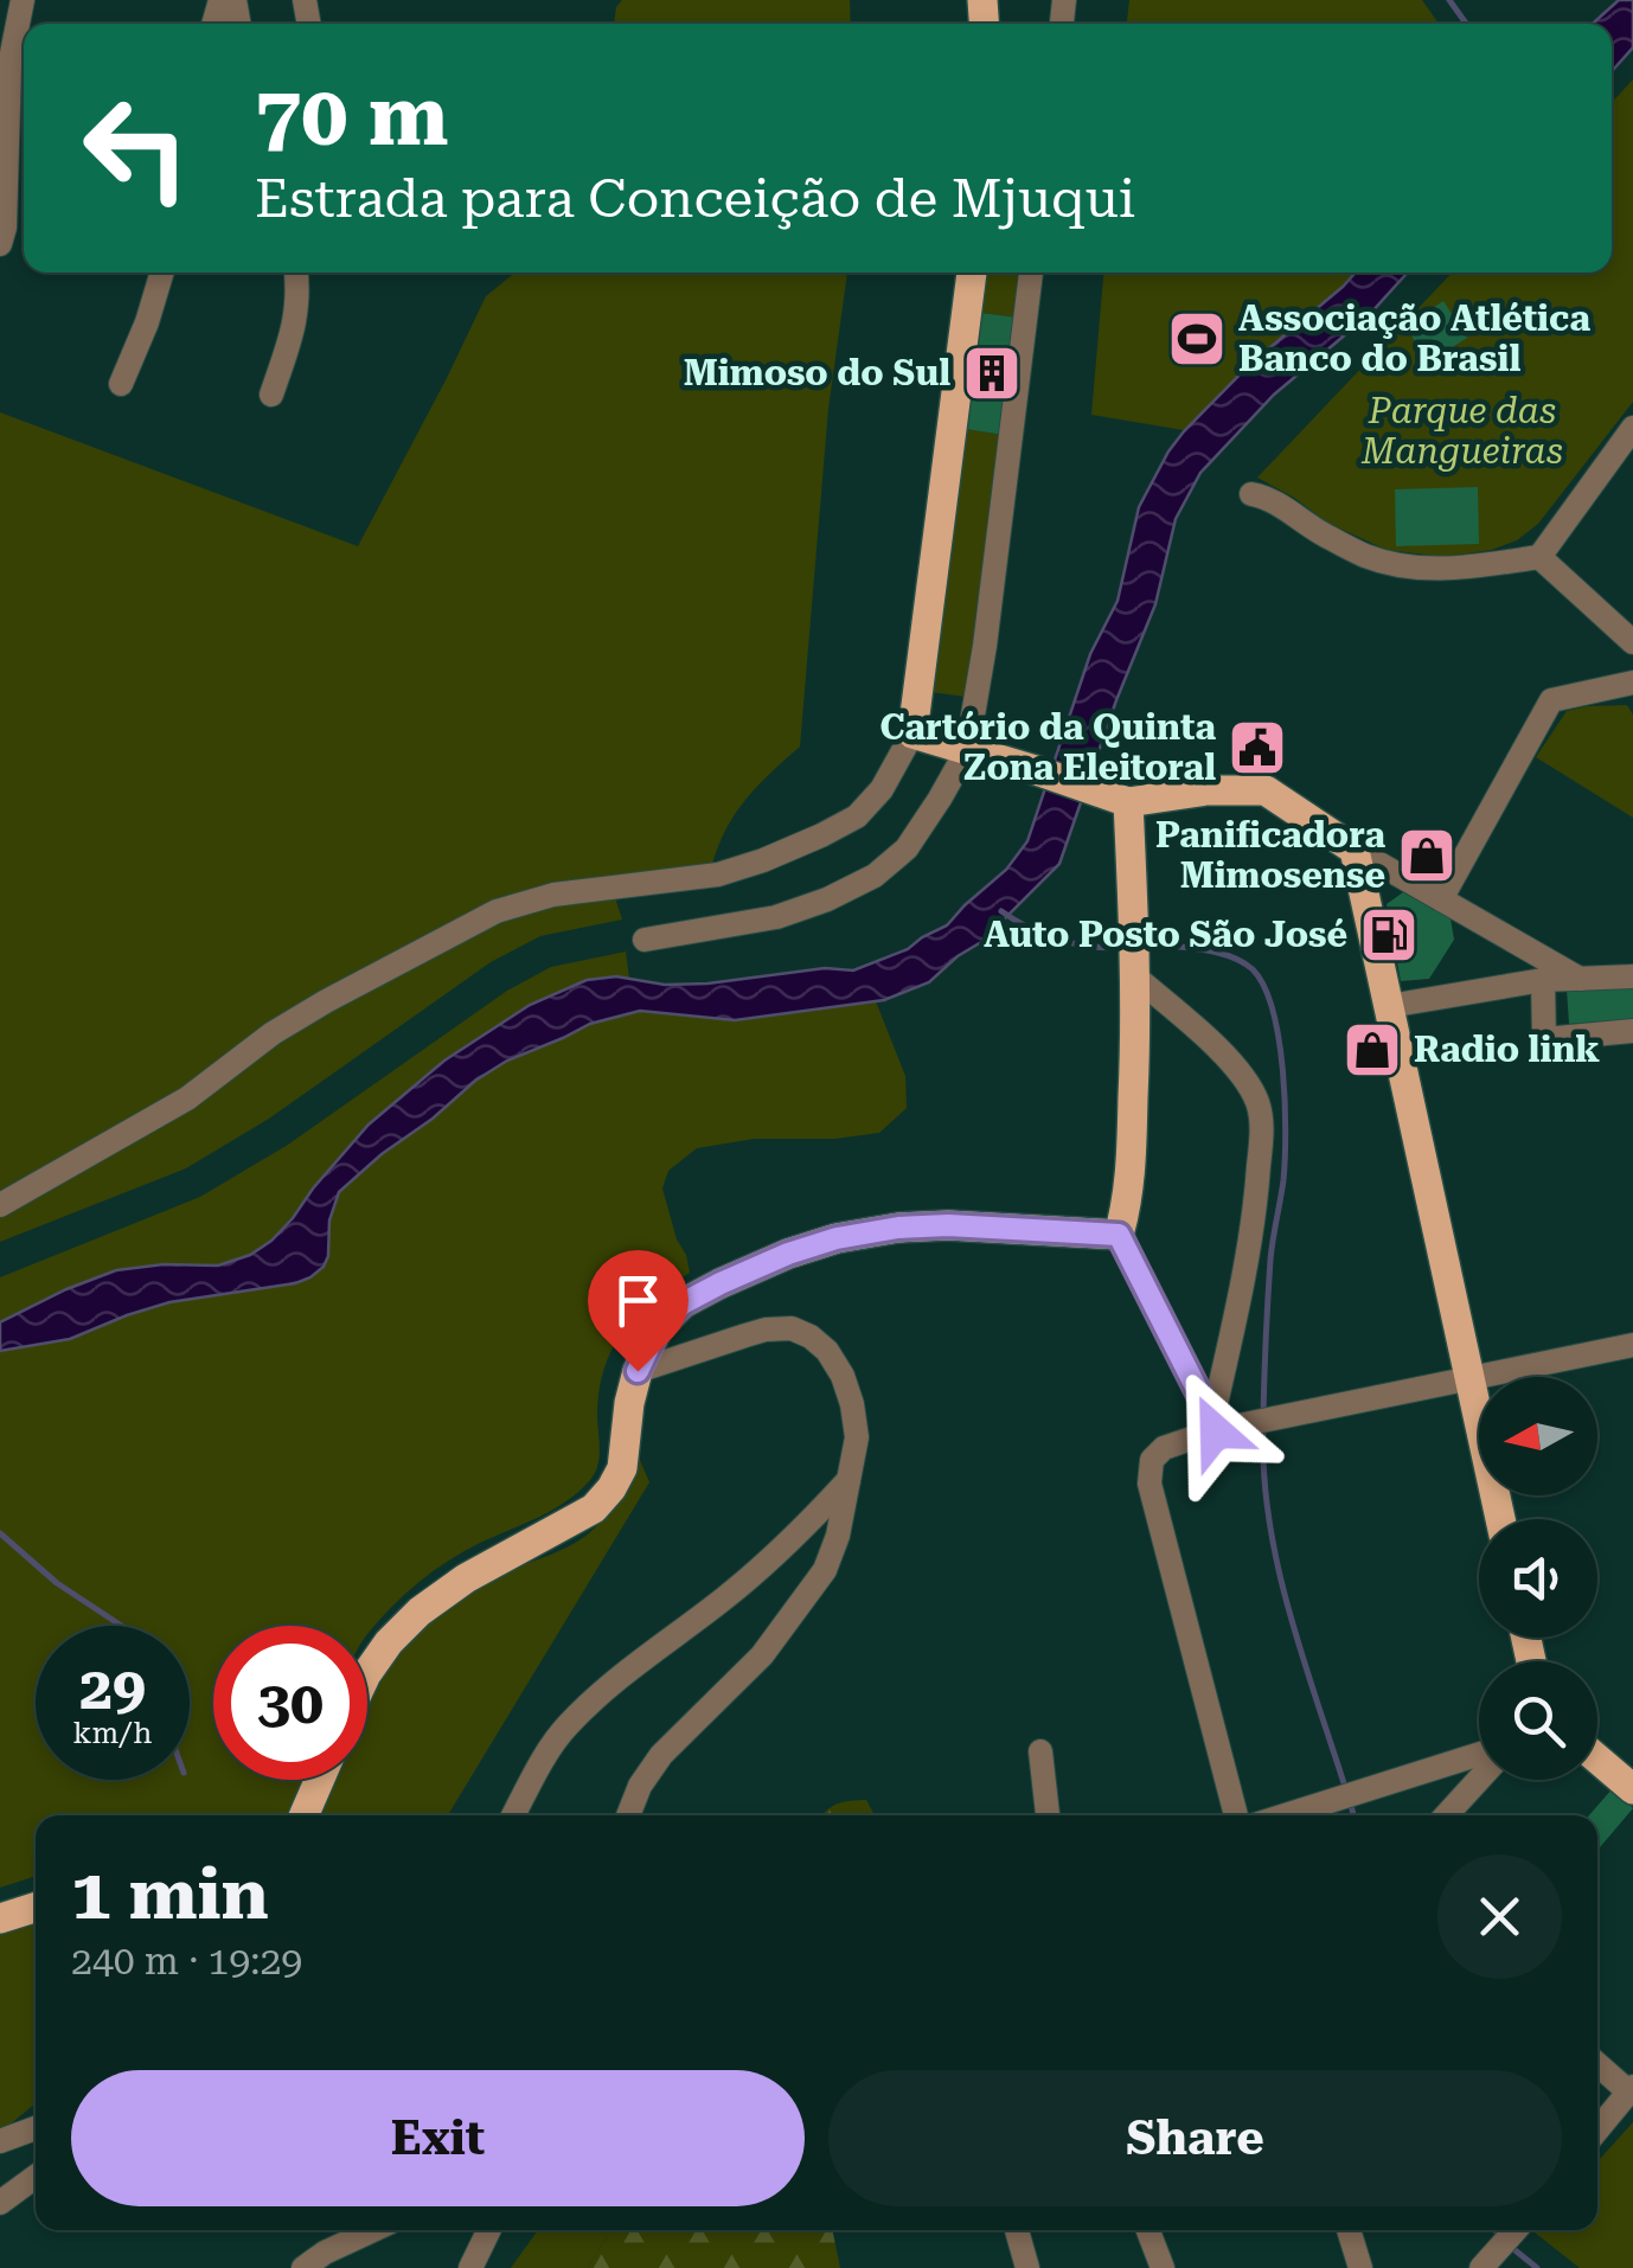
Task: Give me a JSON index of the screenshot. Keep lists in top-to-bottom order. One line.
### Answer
{"parks":["Parque das Mangueiras"],"places":{"sports":["Associação Atlética Banco do Brasil"],"building":["Mimoso do Sul"],"public building":["Cartório da Quinta Zona Eleitoral"],"shop":["Panificadora Mimosense","Radio link"],"fuel station":["Auto Posto São José"]},"north":"left","page":{"turn":["70 m","Estrada para Conceição de Mjuqui"],"speed":"29 km/h","limit":"30","heading":["1 min","240 m · 19:29"],"buttons":["Exit","Share"]}}
